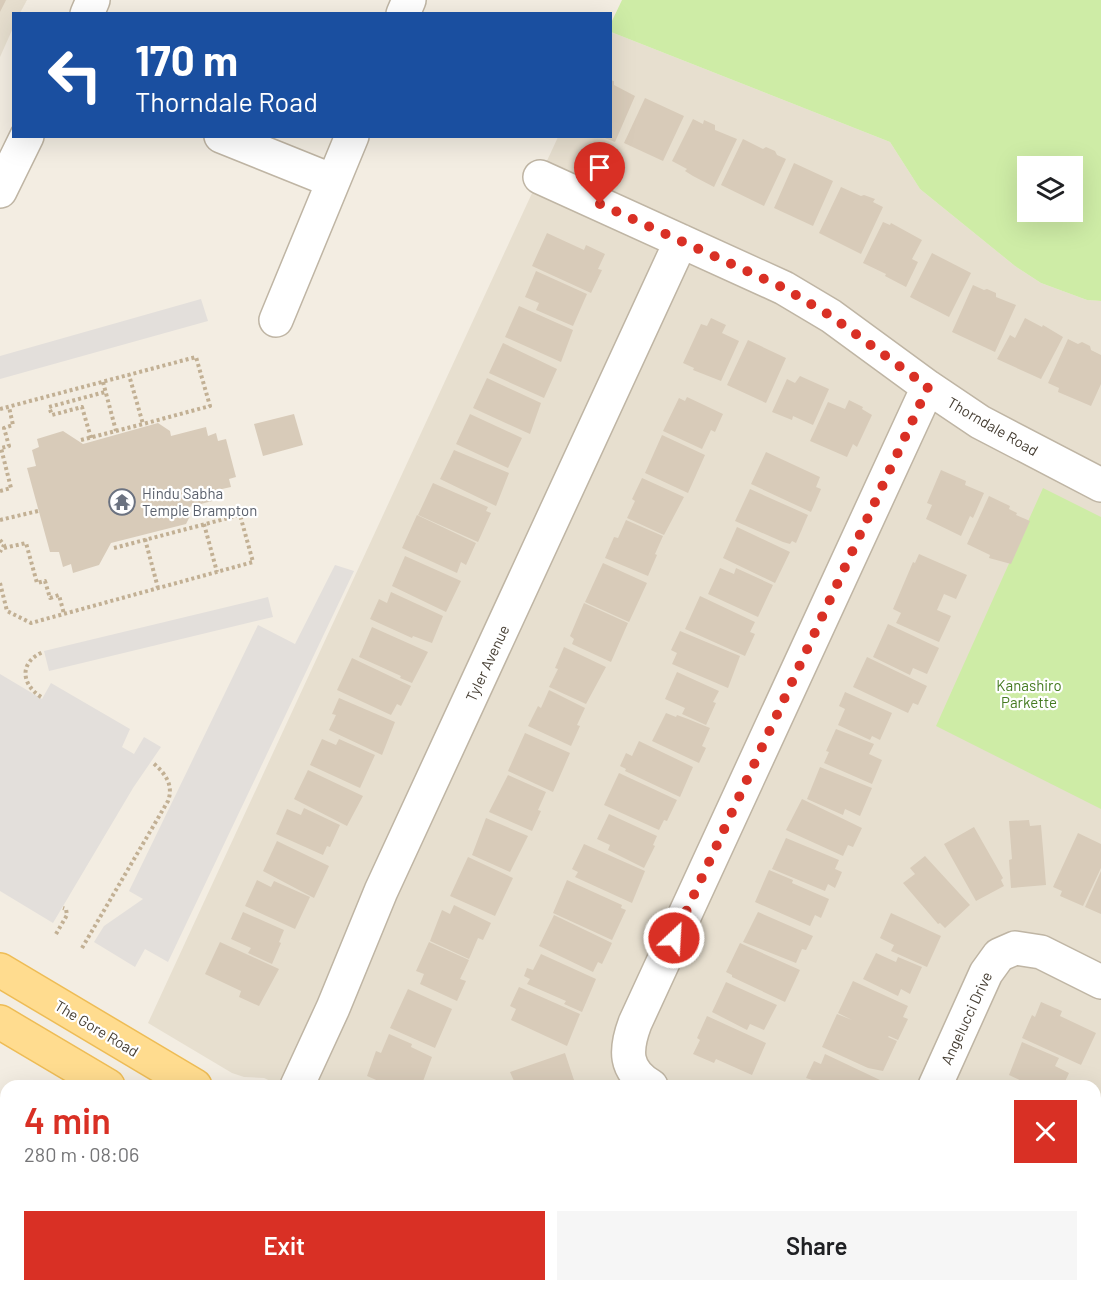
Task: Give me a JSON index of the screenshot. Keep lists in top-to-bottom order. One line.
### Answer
{"streets":{"main road":["The Gore Road"],"street":["Thorndale Road","Tyler Avenue","Angelucci Drive"]},"crossings":[["Thorndale Road","Tyler Avenue"]],"parks":["Kanashiro Parkette"],"places":{"temple":["Hindu Sabha Temple Brampton"]},"page":{"turn":["170 m","Thorndale Road"],"heading":["4 min","280 m · 08:06"],"buttons":["Exit","Share"]}}
